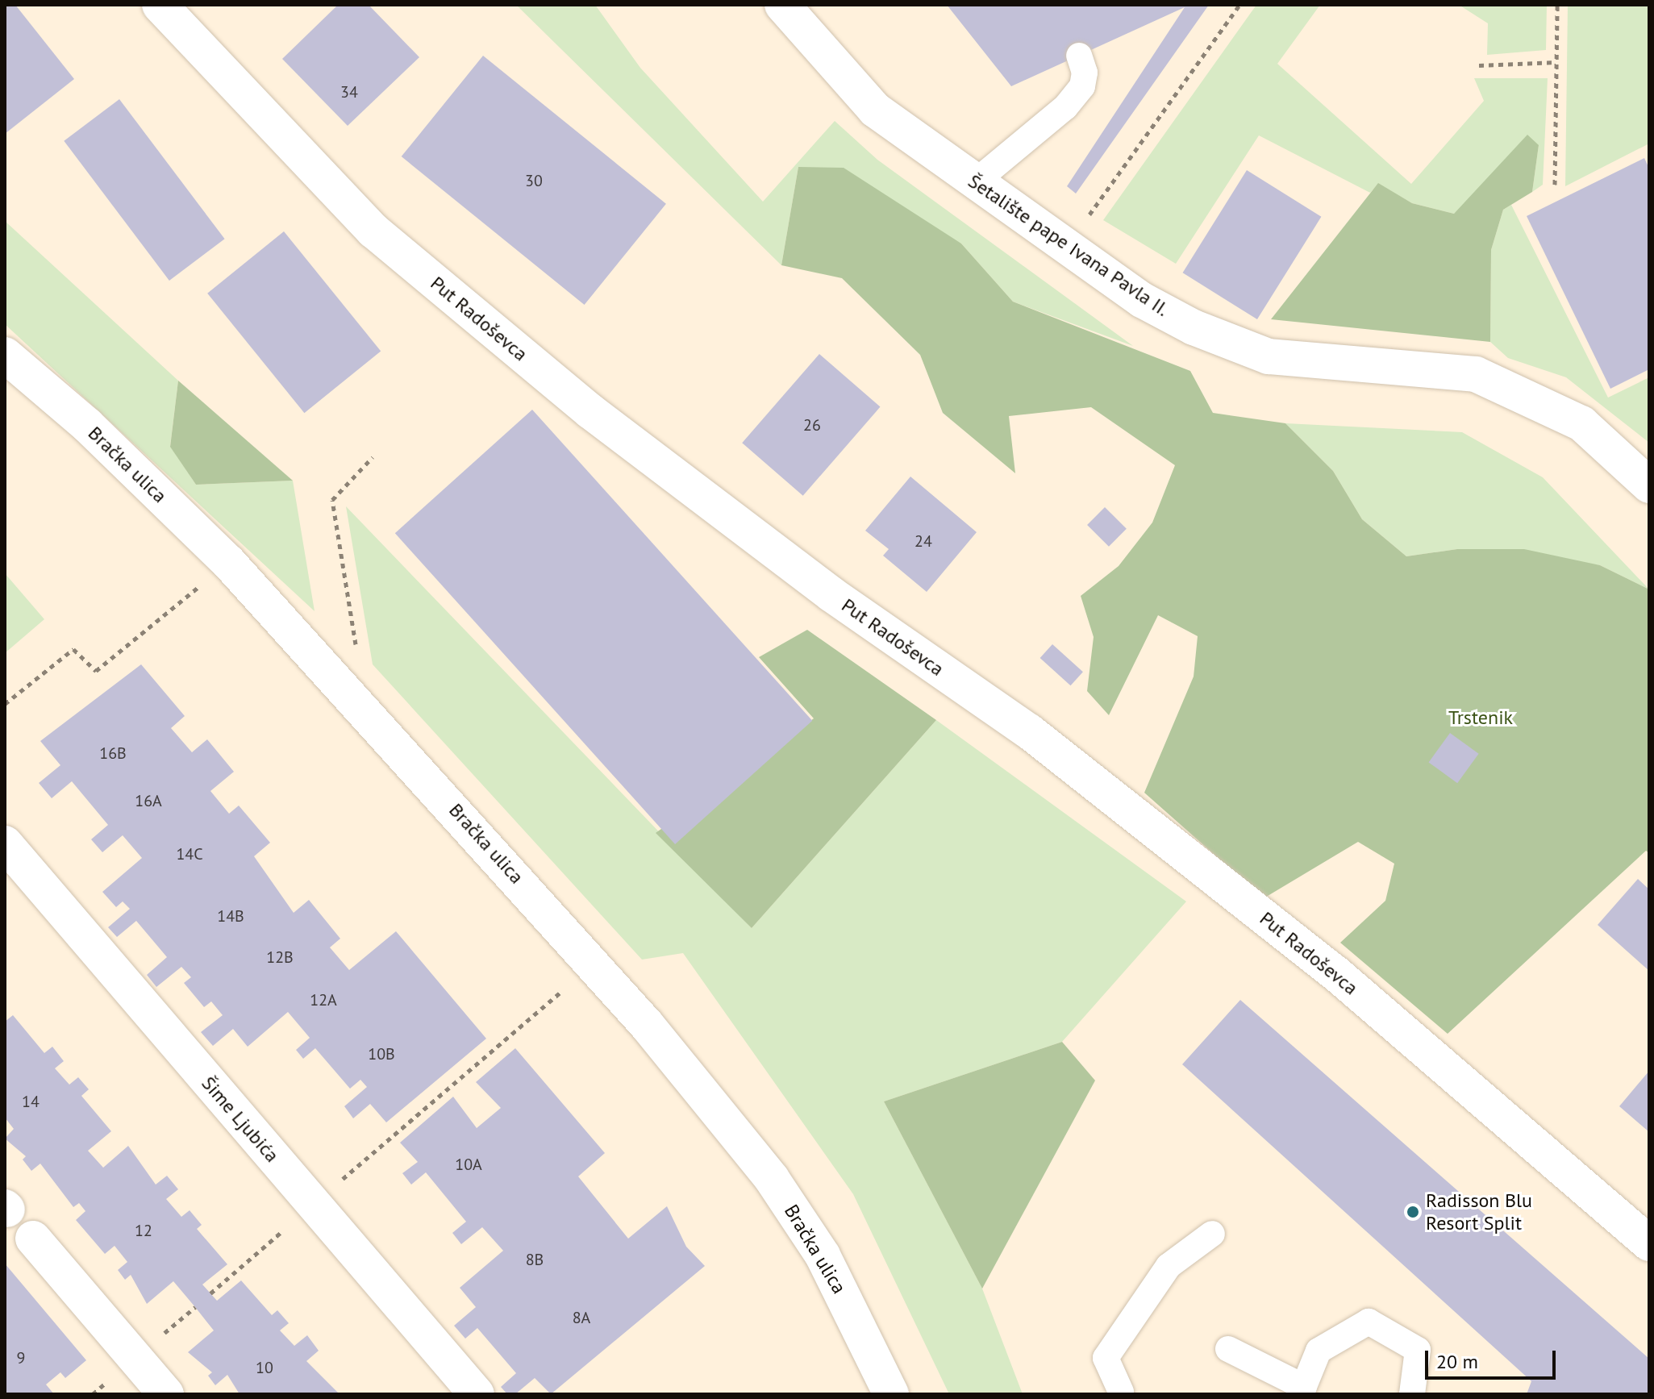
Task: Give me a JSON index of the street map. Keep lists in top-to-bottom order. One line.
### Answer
{"streets":{"street":["Šetalište pape Ivana Pavla II.","Put Radoševca","Bračka ulica","Šime Ljubića"]},"parks":["Trstenik"],"places":["Radisson Blu Resort Split"],"house_numbers":["34","30","26","24","16B","16A","14C","14B","12B","12A","10B","14","10A","12","8B","8A","9","10"],"scale_bar":"20 m"}
